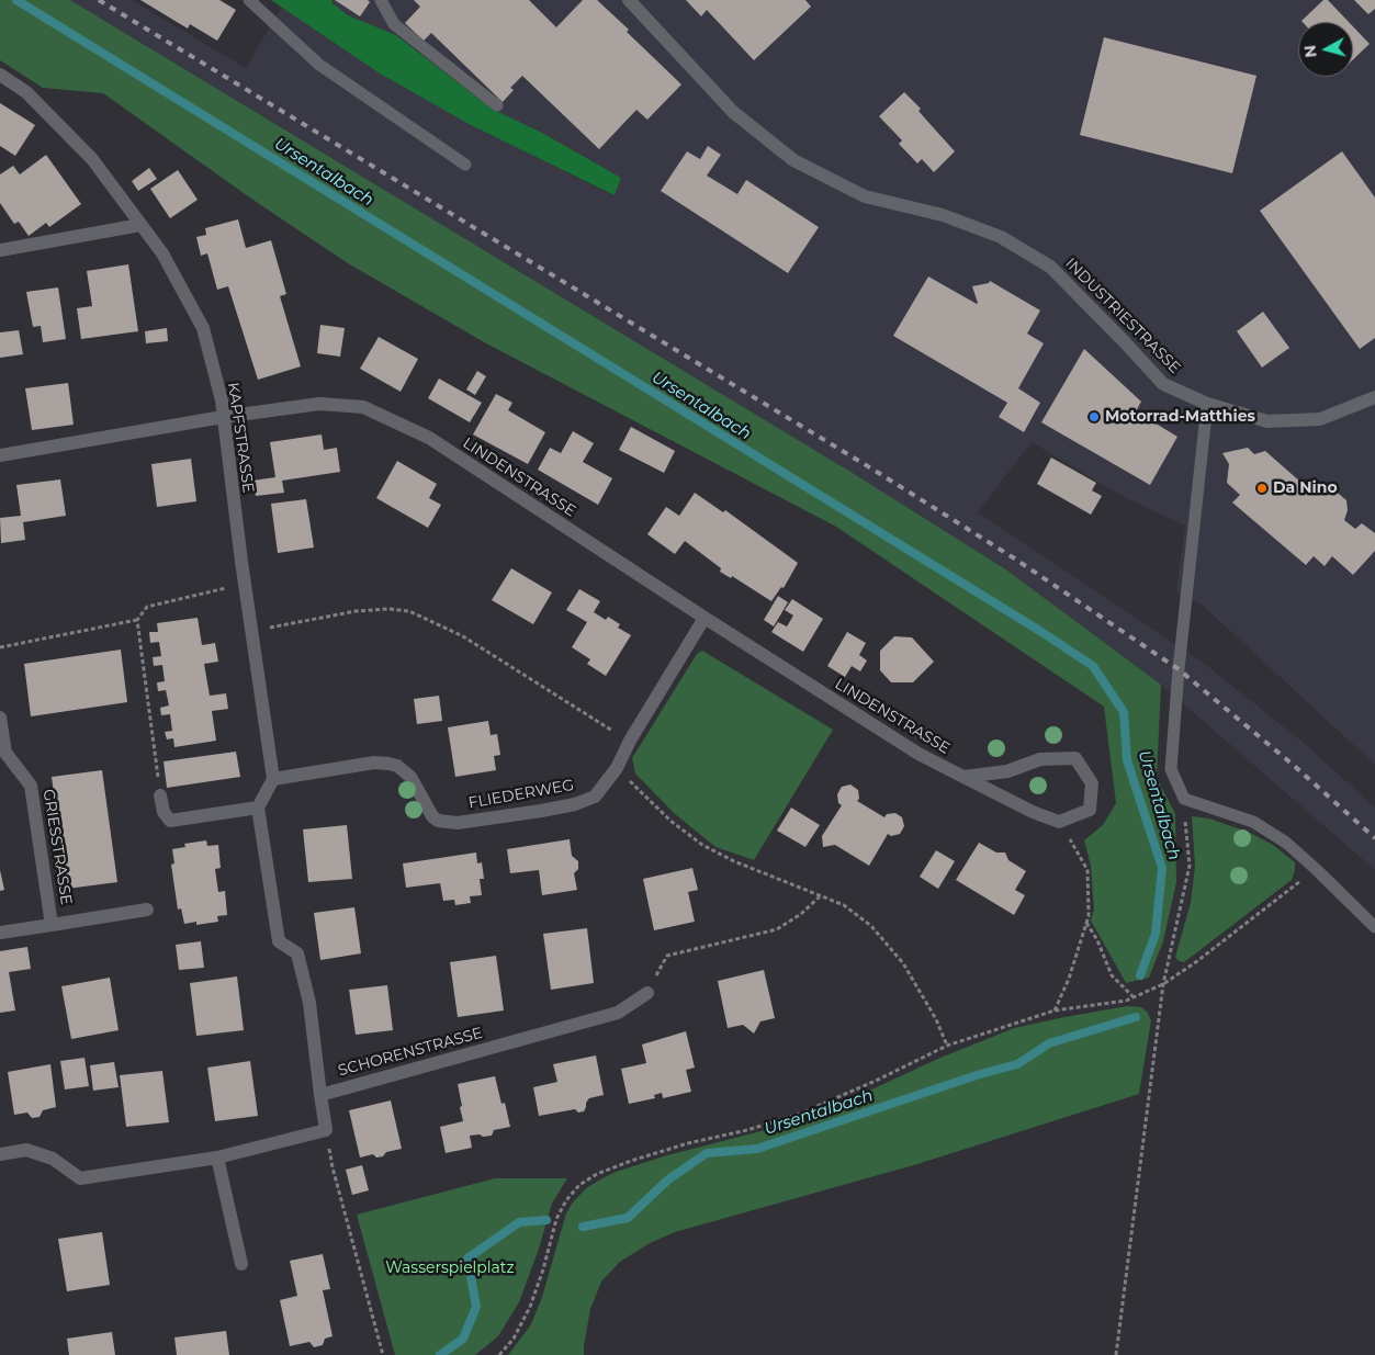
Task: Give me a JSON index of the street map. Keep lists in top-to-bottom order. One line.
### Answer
{"streets":{"street":["INDUSTRIESTRASSE","KAPFSTRASSE","LINDENSTRASSE","FLIEDERWEG","GRIESSTRASSE","SCHORENSTRASSE"]},"crossings":[["KAPFSTRASSE","LINDENSTRASSE"],["KAPFSTRASSE","FLIEDERWEG"],["LINDENSTRASSE","FLIEDERWEG"]],"water":["Ursentalbach"],"parks":["Wasserspielplatz"],"places":["Motorrad-Matthies","Da Nino"],"north":"left"}
